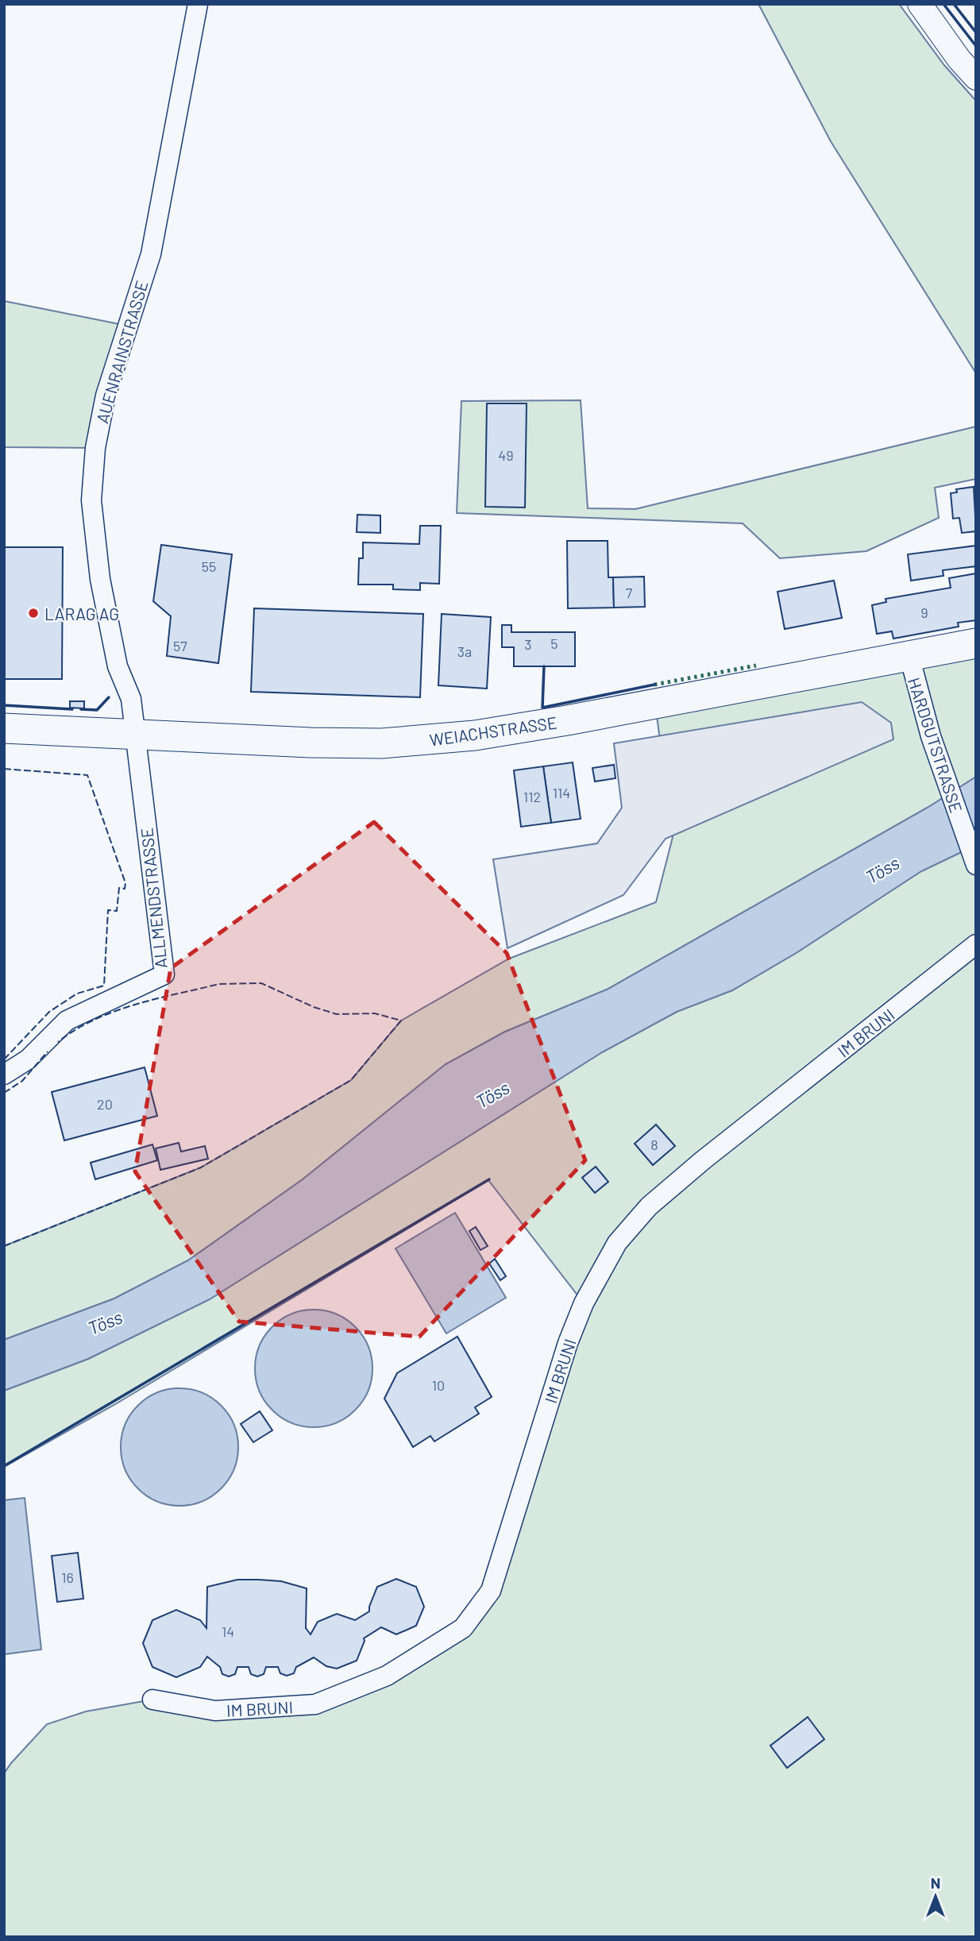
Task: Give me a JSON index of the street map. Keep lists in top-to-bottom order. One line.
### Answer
{"streets":{"main road":["WEIACHSTRASSE"],"street":["AUENRAINSTRASSE","HARDGUTSTRASSE","ALLMENDSTRASSE","IM BRUNI"]},"crossings":[["AUENRAINSTRASSE","WEIACHSTRASSE"],["AUENRAINSTRASSE","ALLMENDSTRASSE"],["WEIACHSTRASSE","HARDGUTSTRASSE"],["WEIACHSTRASSE","ALLMENDSTRASSE"]],"water":["Töss"],"places":["LARAG AG"],"house_numbers":["49","55","7","9","5","3","57","3a","114","112","20","8","10","16","14"],"north":"top"}
